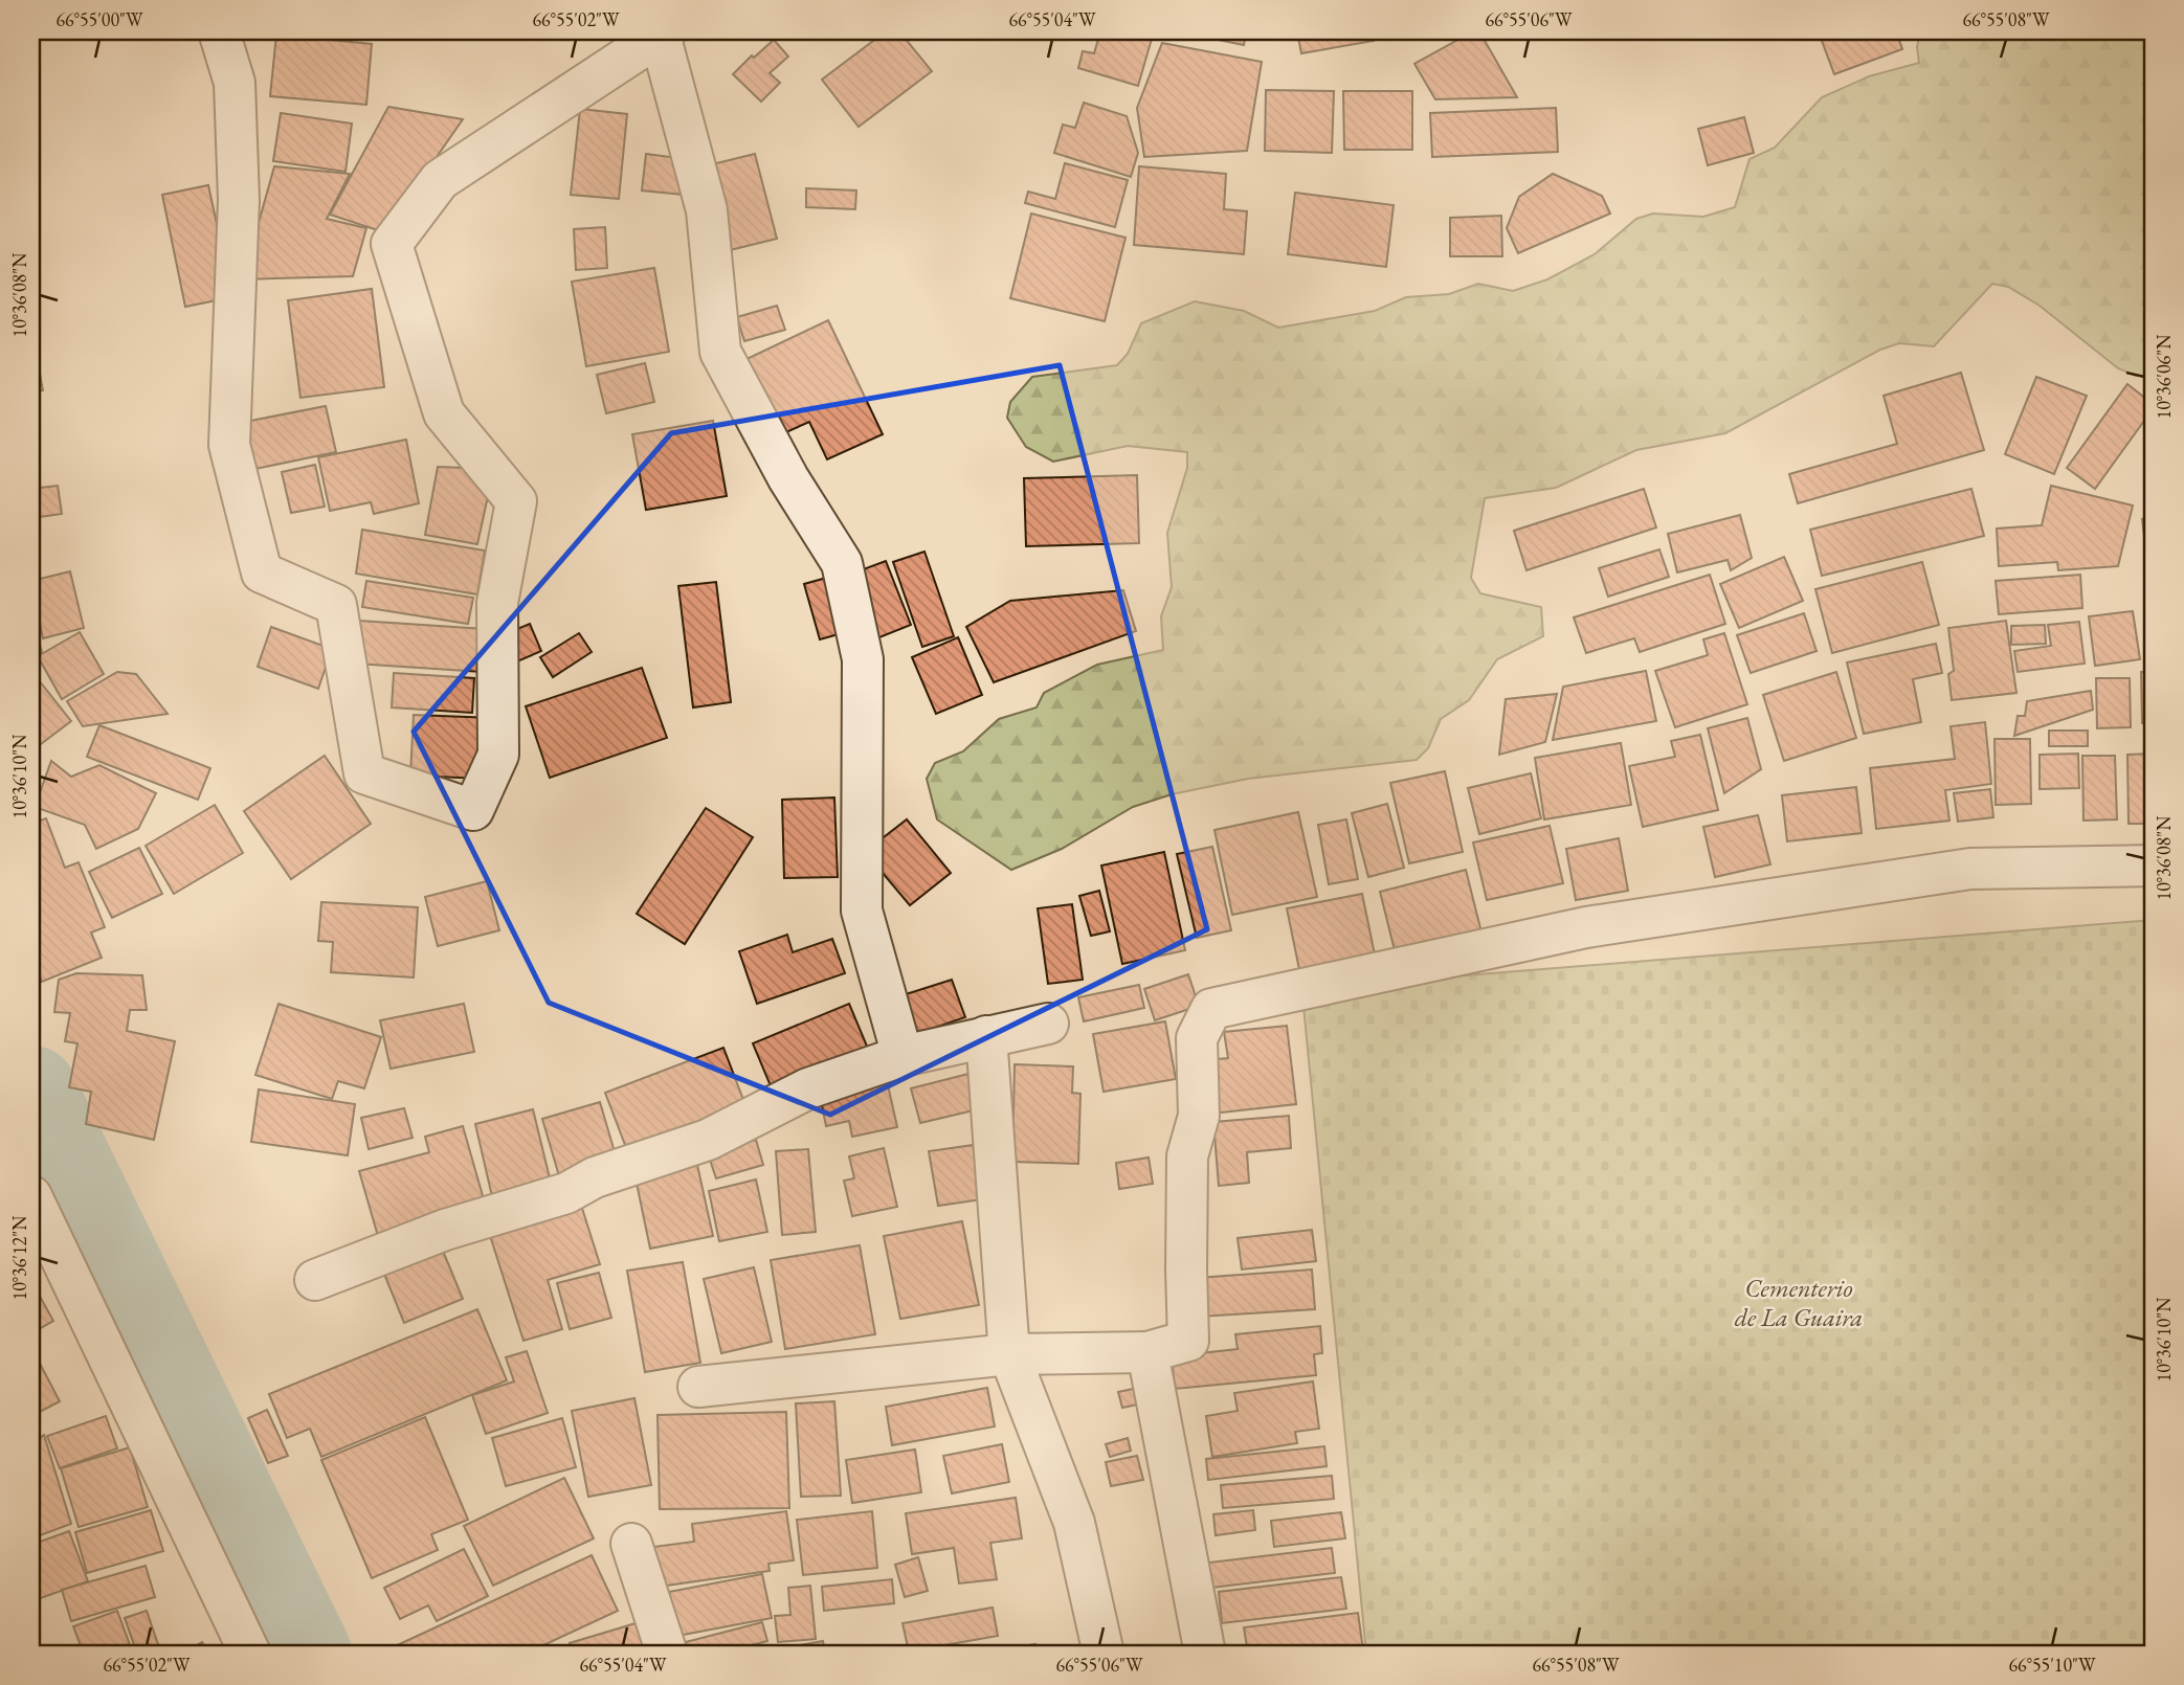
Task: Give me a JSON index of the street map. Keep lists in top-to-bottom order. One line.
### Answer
{"parks":["Cementerio de La Guaira"],"coordinates":["66°55'00\"W","66°55'02\"W","66°55'04\"W","66°55'06\"W","66°55'08\"W","10°36'08\"N","10°36'06\"N","10°36'10\"N","10°36'12\"N","66°55'10\"W"]}
